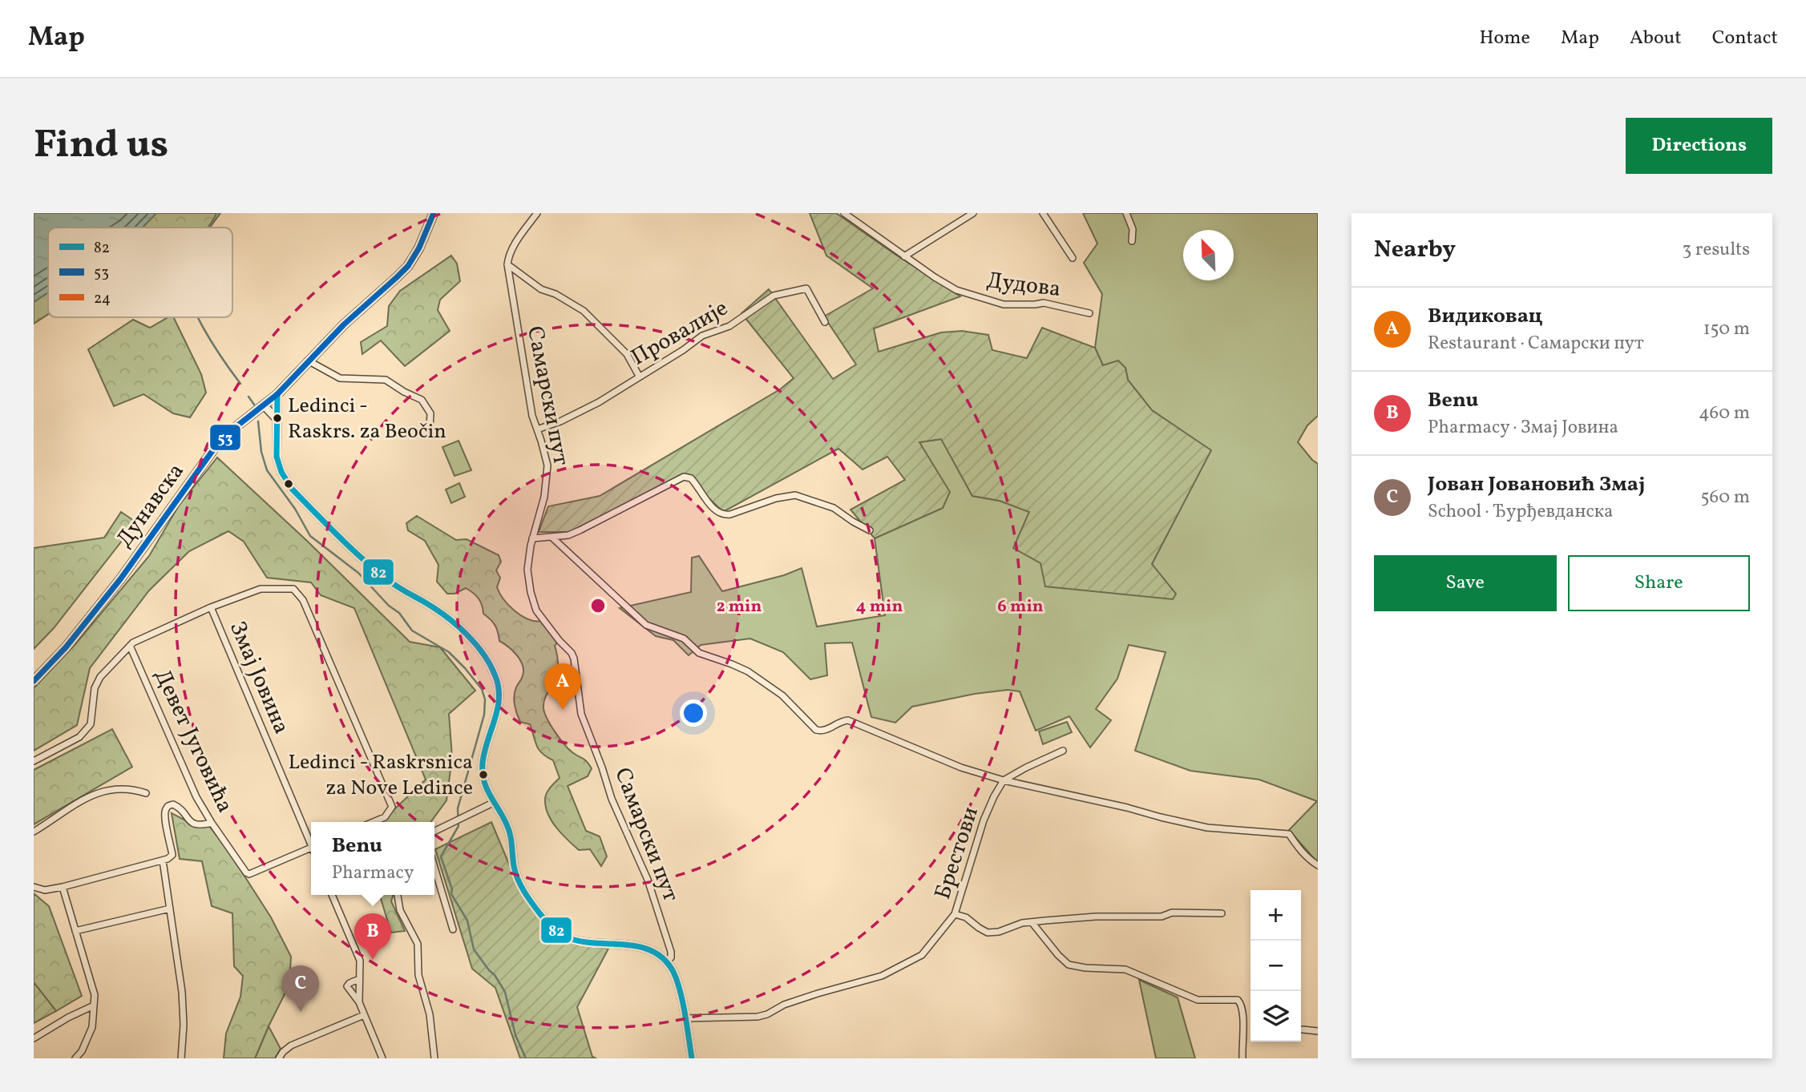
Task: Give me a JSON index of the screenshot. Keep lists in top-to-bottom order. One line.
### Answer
{"streets":{"main road":["Дунавска"],"street":["Дудова","Провалије","Самарски пут","Змај Јовина","Девет Југовића","Брестови"]},"crossings":[["Провалије","Самарски пут"]],"places":["Ledinci - Raskrs. za Beočin","Ledinci - Raskrsnica za Nove Ledince"],"lines":["transit line 53","transit line 82"],"legend":["82","53","24"],"north":"top left","page":{"header":"Map","nav":["Home","Map","About","Contact"],"buttons":["Directions",["Save","Share"]],"title":"Find us","heading":["Nearby","3 results"],"list":[{"mark":"A","name":"Видиковац","note":"Restaurant · Самарски пут","value":"150 m"},{"mark":"B","name":"Benu","note":"Pharmacy · Змај Јовина","value":"460 m"},{"mark":"C","name":"Јован Јовановић Змај","note":"School · Ђурђевданска","value":"560 m"}],"pins":["A","B","C"],"popup":["Benu","Pharmacy"],"map_buttons":["+","−"]},"rings":["2 min","4 min","6 min"]}
